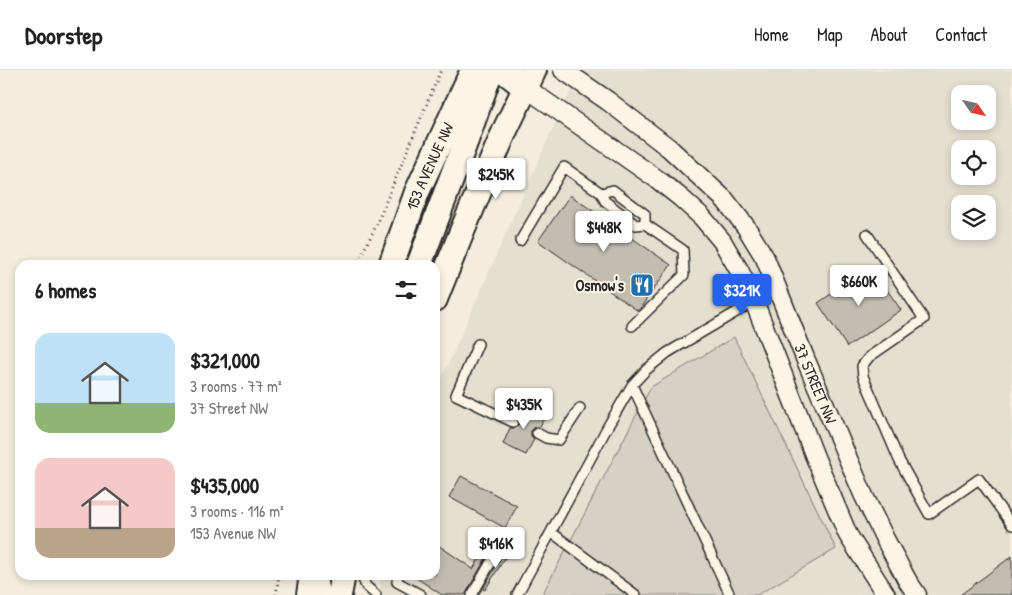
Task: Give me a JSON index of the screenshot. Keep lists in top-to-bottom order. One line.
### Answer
{"streets":{"main road":["153 AVENUE NW"],"street":["37 STREET NW"]},"places":{"restaurant":["Osmow's"]},"north":"bottom right","page":{"header":"Doorstep","nav":["Home","Map","About","Contact"],"price":["$245K","$448K","$660K","$321K","$435K","$416K"],"heading":"6 homes","list":[{"name":"$321,000","note":"3 rooms · 77 m² · 37 Street NW"},{"name":"$435,000","note":"3 rooms · 116 m² · 153 Avenue NW"}]}}
